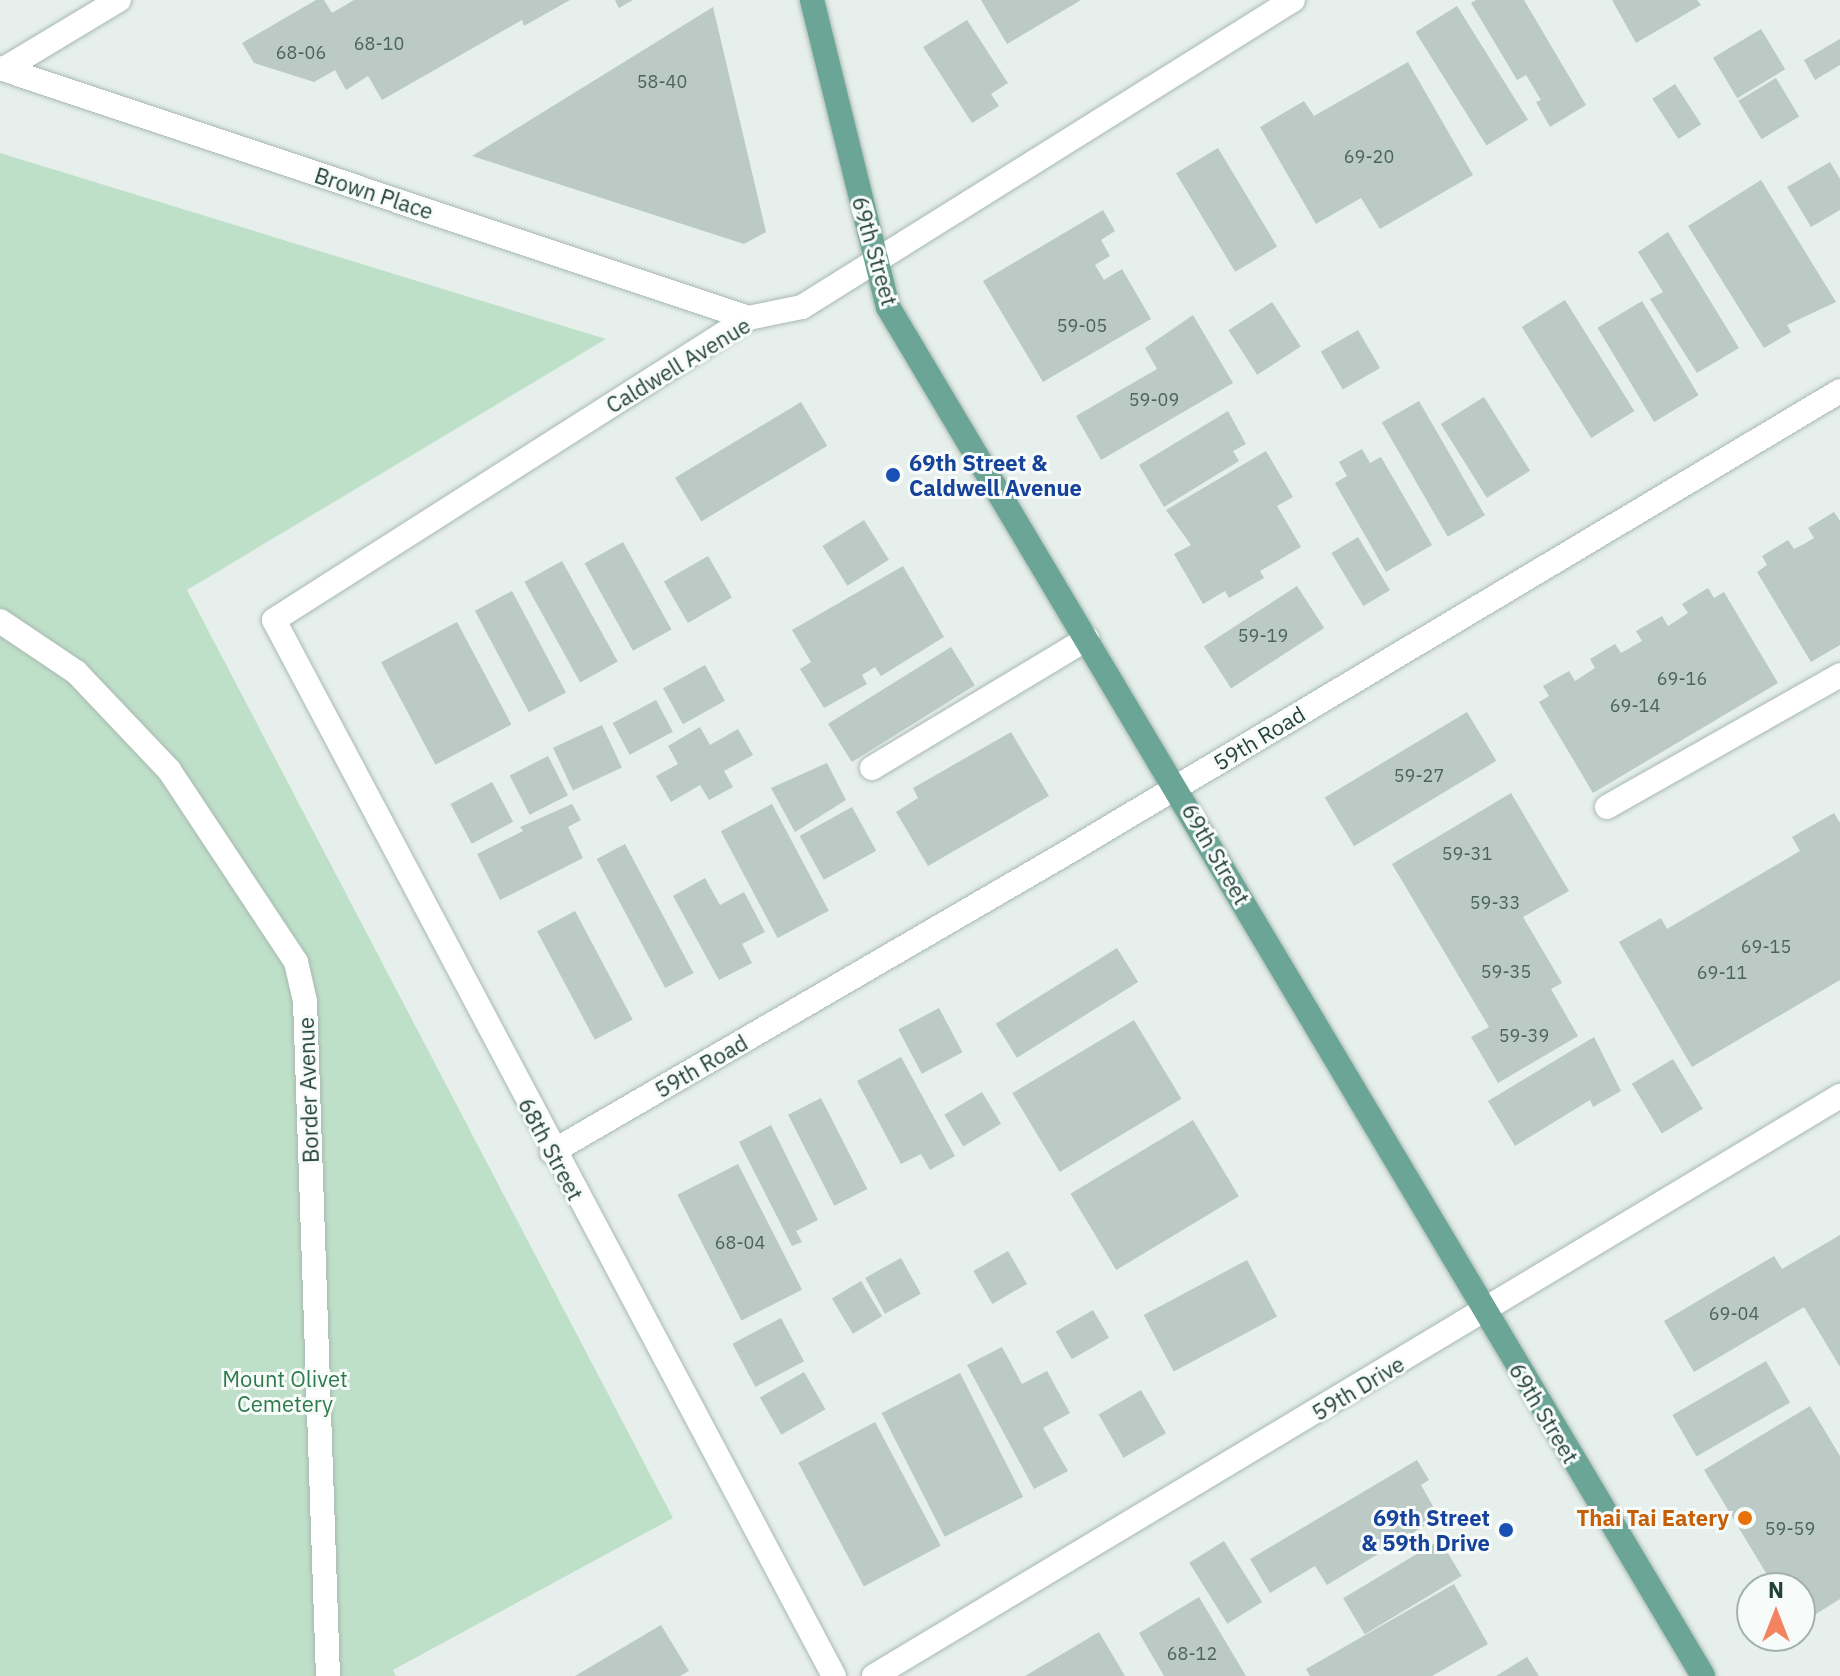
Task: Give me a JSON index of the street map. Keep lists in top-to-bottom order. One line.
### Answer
{"streets":{"main road":["69th Street"],"street":["Brown Place","Caldwell Avenue","59th Road","Border Avenue","68th Street","59th Drive"]},"crossings":[["Brown Place","Caldwell Avenue"],["69th Street","Caldwell Avenue"],["69th Street","59th Road"],["69th Street","59th Drive"],["Caldwell Avenue","68th Street"],["59th Road","68th Street"]],"parks":["Mount Olivet Cemetery"],"places":["69th Street & Caldwell Avenue","Thai Tai Eatery","69th Street & 59th Drive"],"house_numbers":["68-10","68-06","58-40","69-20","59-05","59-09","59-19","69-16","69-14","59-27","59-31","59-33","69-15","59-35","69-11","59-39","68-04","69-04","59-59","68-12"],"north":"top"}
